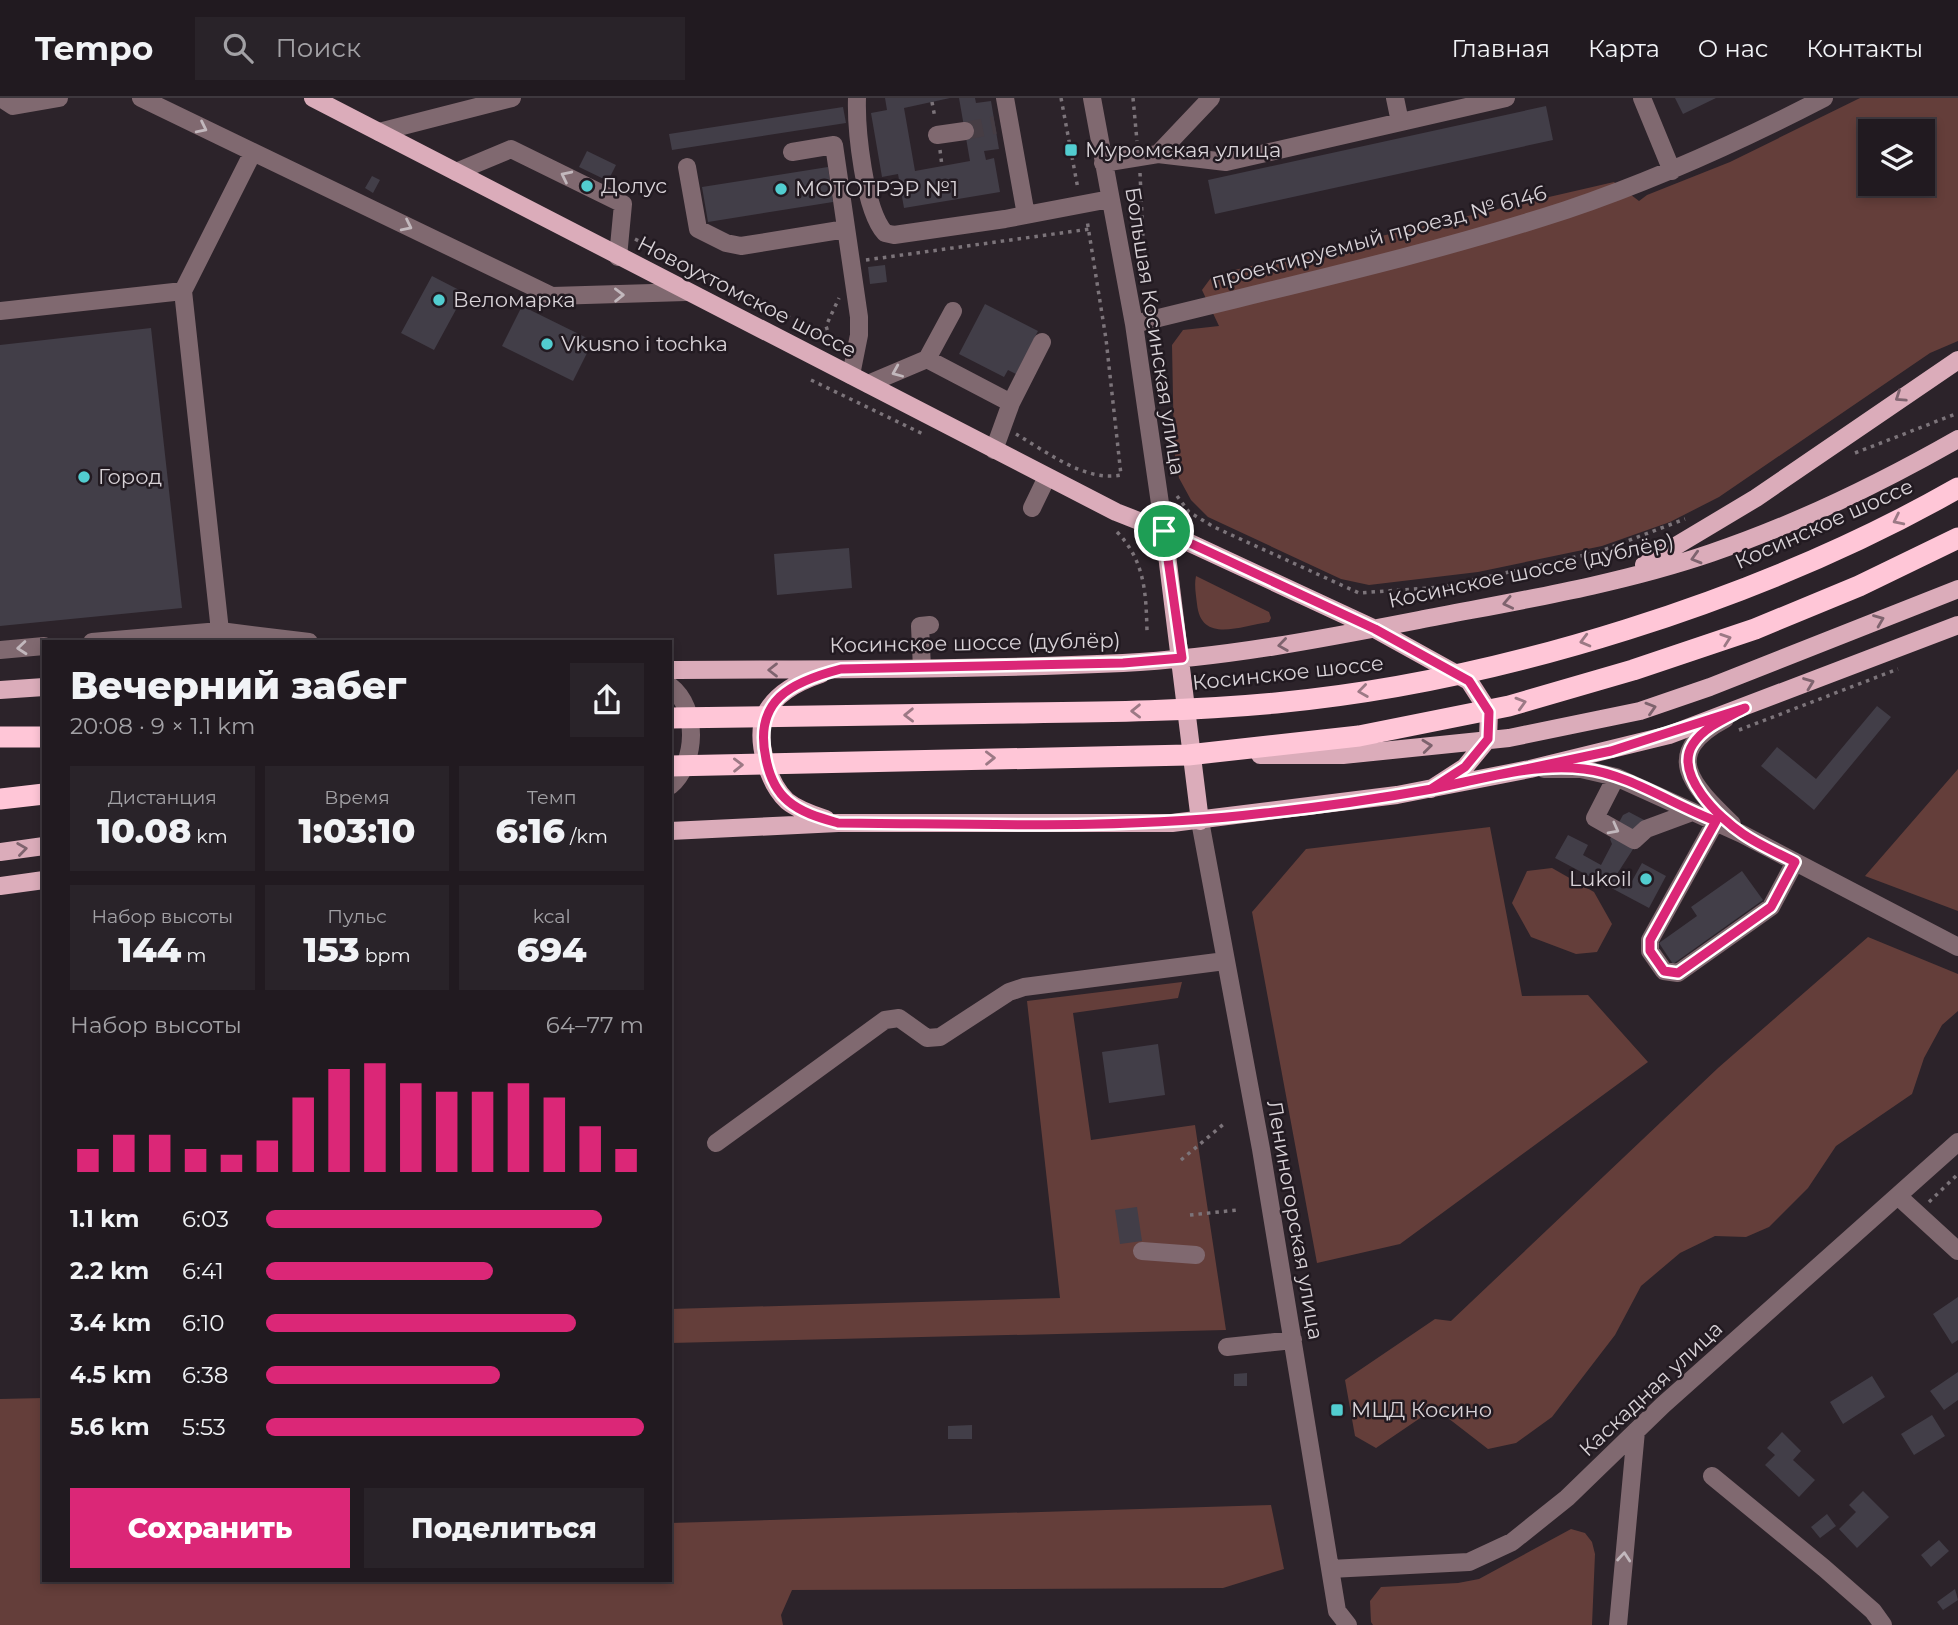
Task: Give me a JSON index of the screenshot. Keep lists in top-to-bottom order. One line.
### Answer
{"streets":{"highway":["Косинское шоссе"],"main road":["Новоухтомское шоссе","Косинское шоссе (дублёр)"],"street":["проектируемый проезд № 6146","Большая Косинская улица","Лениногорская улица","Каскадная улица"]},"crossings":[["проектируемый проезд № 6146","Большая Косинская улица"],["Новоухтомское шоссе","Большая Косинская улица"],["Новоухтомское шоссе","Косинское шоссе (дублёр)"],["Лениногорская улица","Каскадная улица"]],"places":{"transit":["Муромская улица","МЦД Косино"],"other":["Долус","МОТОТРЭР №1","Веломарка","Vkusno i tochka","Город","Lukoil"]},"page":{"header":"Tempo","search":"Поиск","nav":["Главная","Карта","О нас","Контакты"],"heading":["Вечерний забег","20:08 · 9 × 1.1 km"],"stats":[["Дистанция","10.08 km"],["Время","1:03:10"],["Темп","6:16 /km"],["Набор высоты","144 m"],["Пульс","153 bpm"],["kcal","694"]],"chart":["Набор высоты","64–77 m"],"list":[{"name":"1.1 km","note":"6:03"},{"name":"2.2 km","note":"6:41"},{"name":"3.4 km","note":"6:10"},{"name":"4.5 km","note":"6:38"},{"name":"5.6 km","note":"5:53"}],"buttons":["Сохранить","Поделиться"]}}
